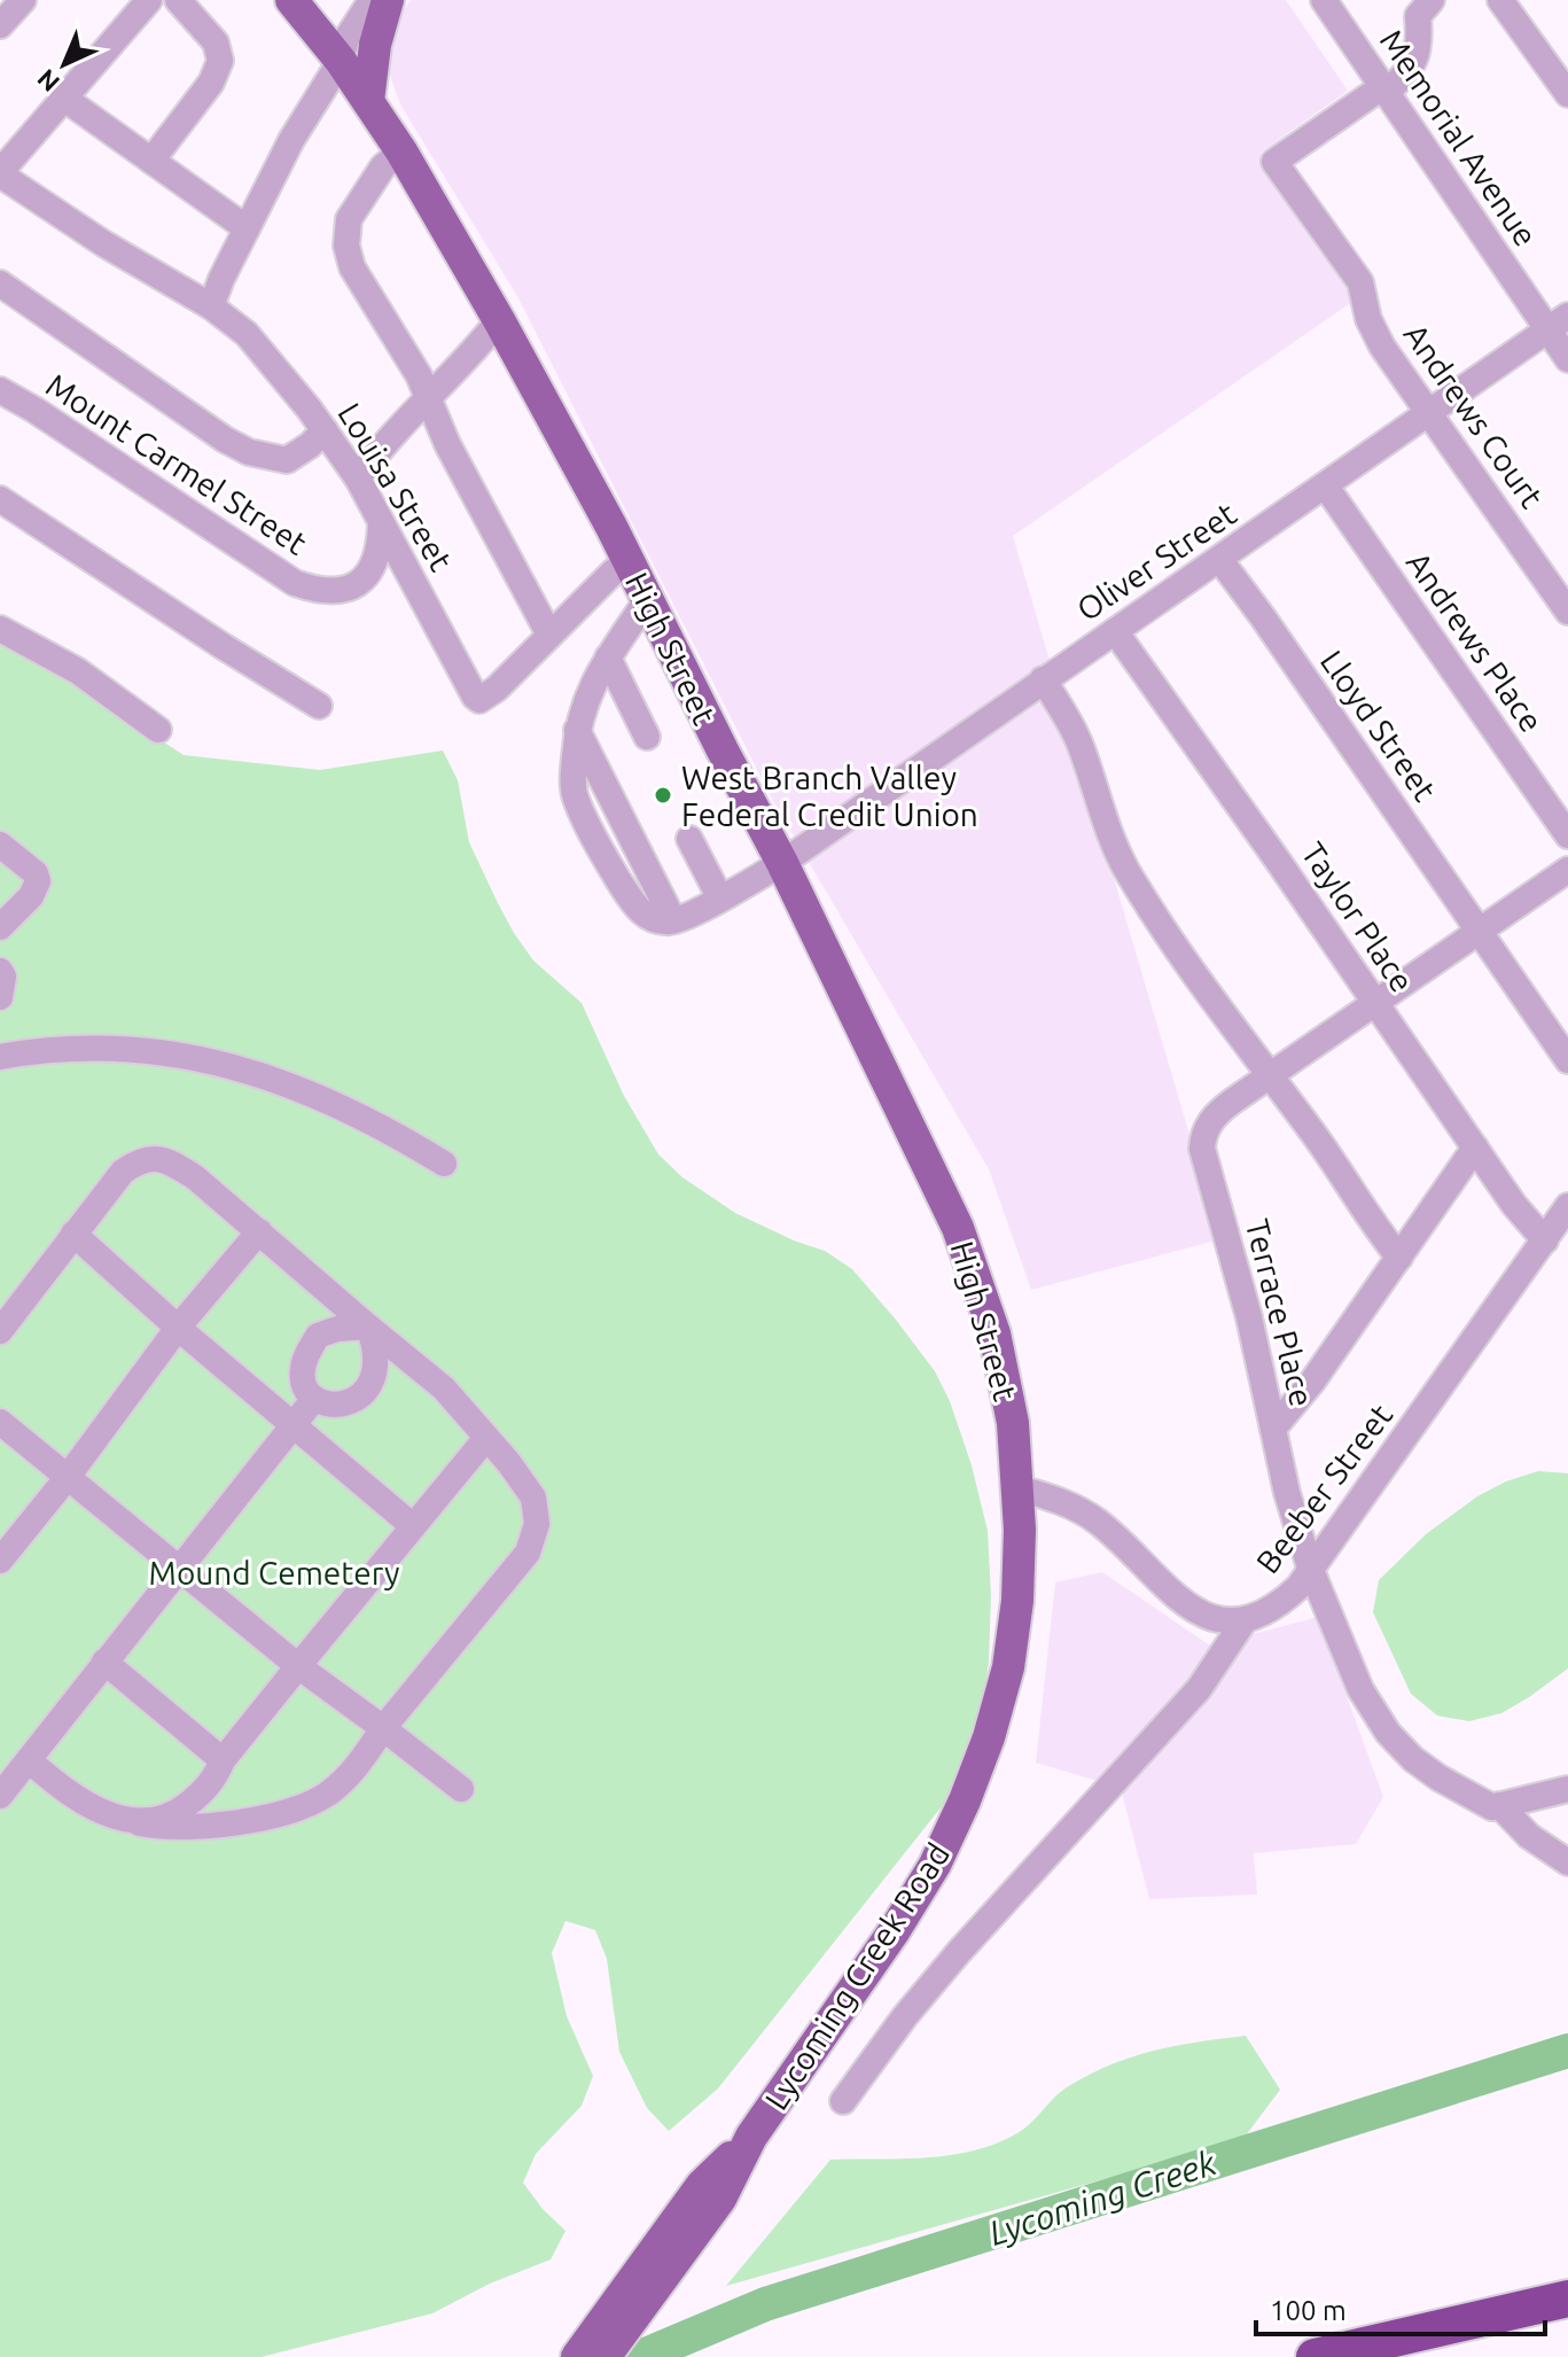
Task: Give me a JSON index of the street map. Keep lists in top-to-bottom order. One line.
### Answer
{"streets":{"main road":["High Street","Lycoming Creek Road"],"street":["Memorial Avenue","Andrews Court","Mount Carmel Street","Louisa Street","Oliver Street","Andrews Place","Lloyd Street","Taylor Place","Terrace Place","Beeber Street"]},"crossings":[["Memorial Avenue","Andrews Court"],["Memorial Avenue","Oliver Street"],["Andrews Court","Oliver Street"],["Mount Carmel Street","Louisa Street"],["Oliver Street","Andrews Place"],["Oliver Street","High Street"],["Oliver Street","Lloyd Street"],["Oliver Street","Taylor Place"],["High Street","Lycoming Creek Road"],["Taylor Place","Beeber Street"],["Terrace Place","Beeber Street"]],"water":["Lycoming Creek"],"parks":["Mound Cemetery"],"places":["West Branch Valley Federal Credit Union"],"scale_bar":"100 m","north":"bottom left"}
